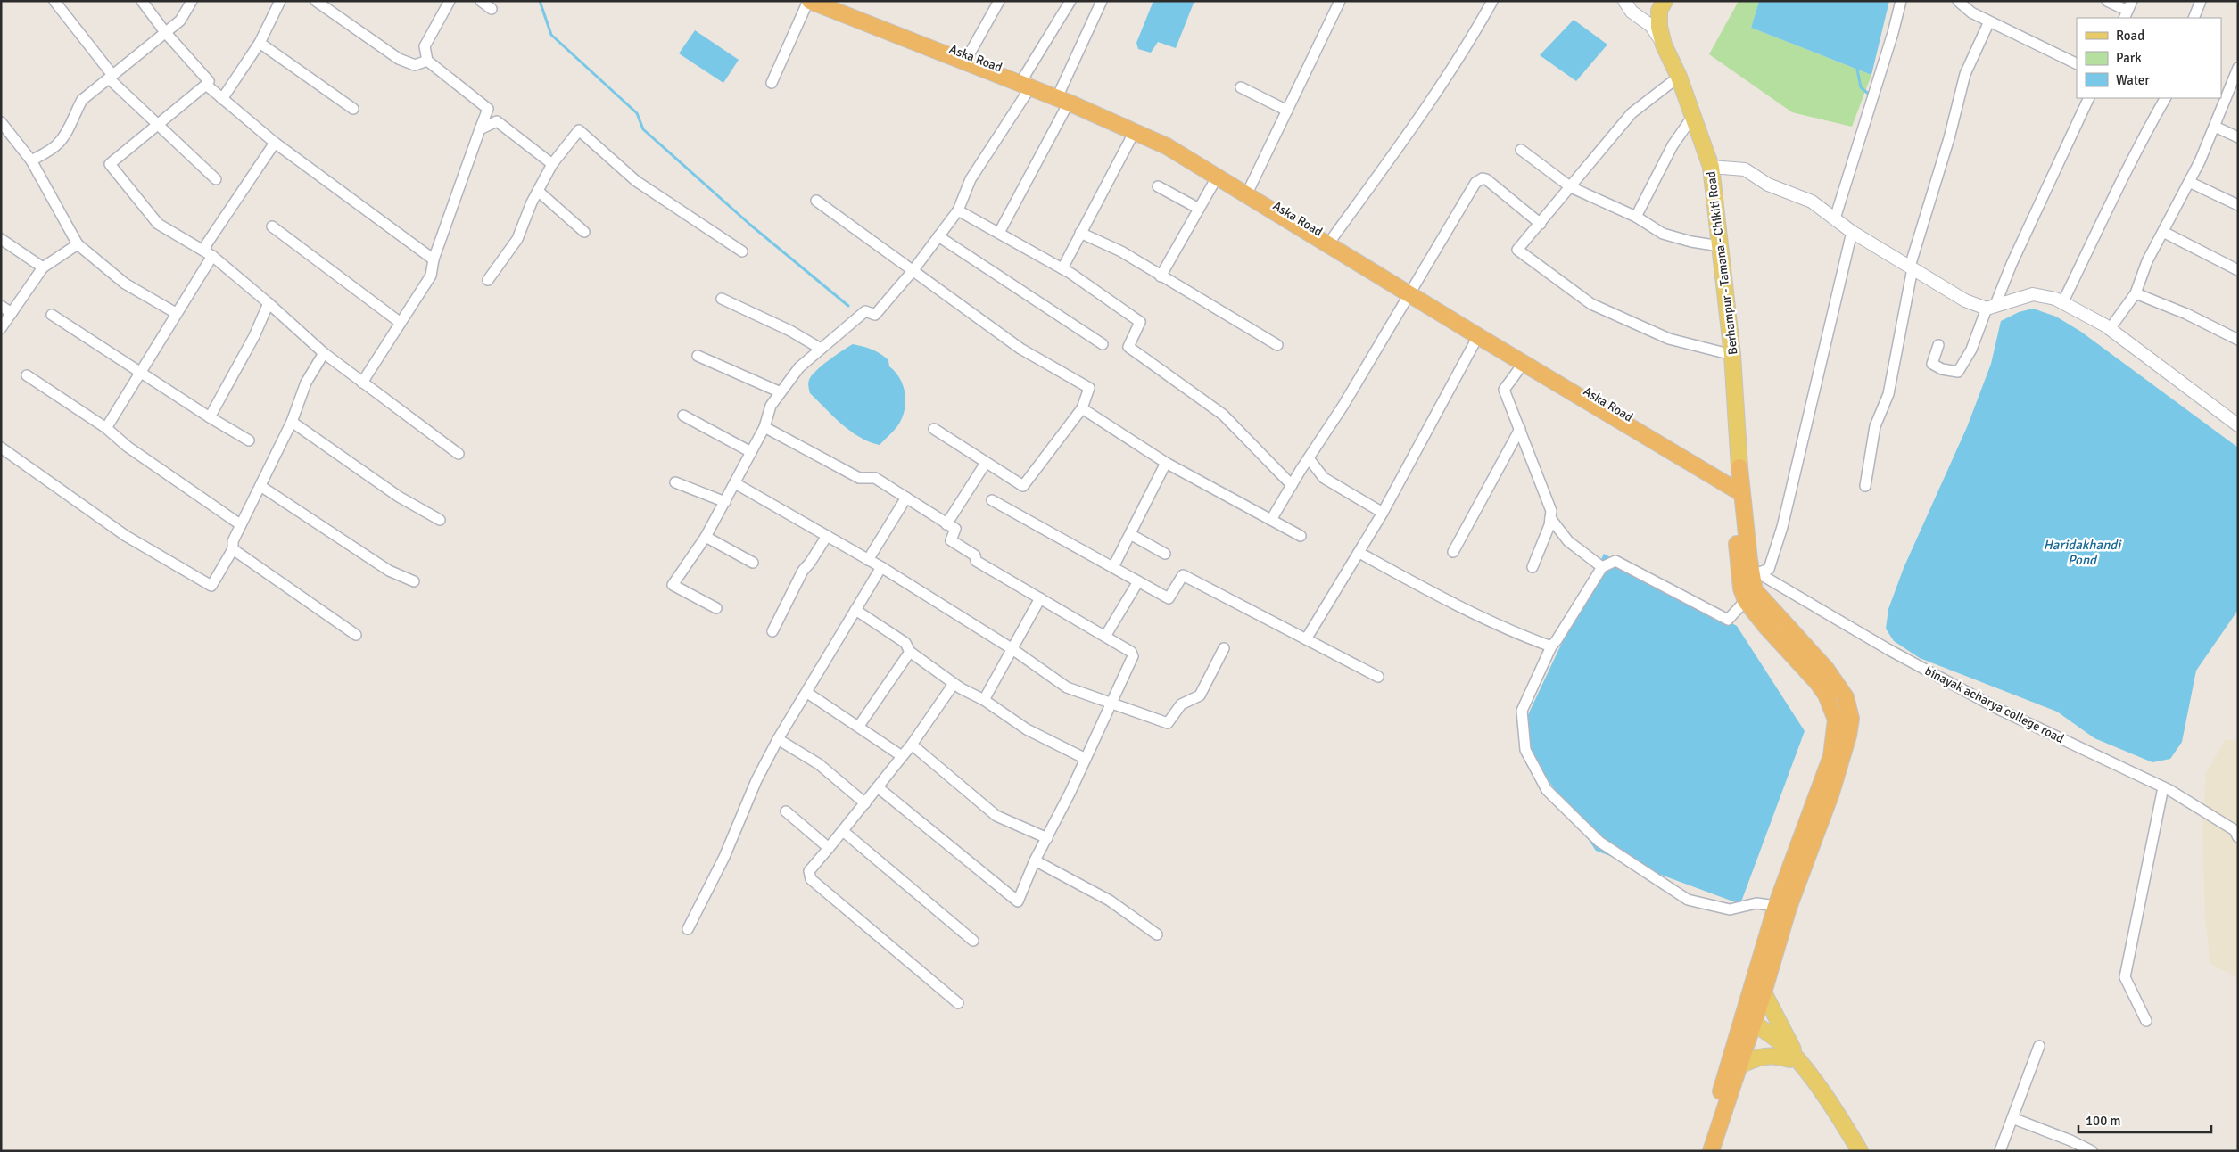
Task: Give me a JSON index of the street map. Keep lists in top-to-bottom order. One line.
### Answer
{"streets":{"highway":["Aska Road"],"main road":["Berhampur - Tamana - Chikiti Road"],"street":["binayak acharya college road"]},"crossings":[["Aska Road","Berhampur - Tamana - Chikiti Road"]],"water":["Haridakhandi Pond"],"legend":["Road","Park","Water"],"scale_bar":"100 m"}
